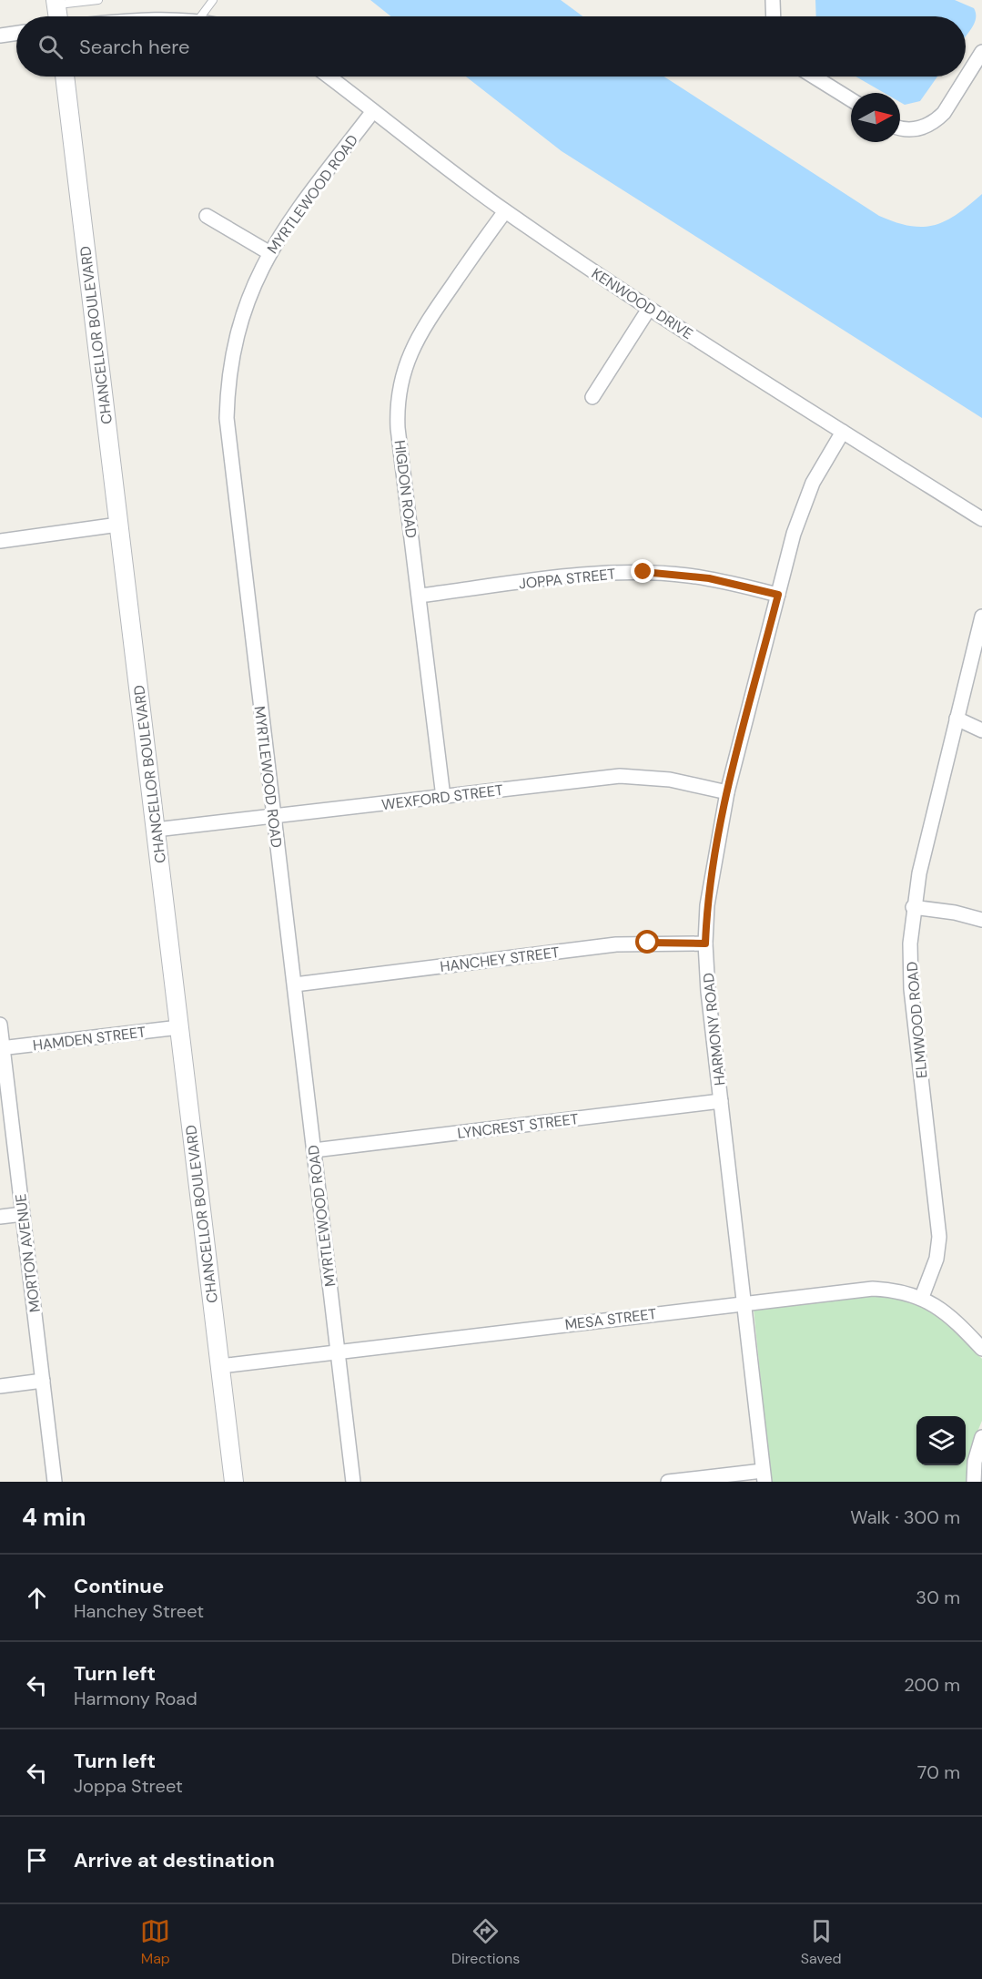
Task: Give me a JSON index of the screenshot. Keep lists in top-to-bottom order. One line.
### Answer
{"streets":{"street":["MYRTLEWOOD ROAD","KENWOOD DRIVE","CHANCELLOR BOULEVARD","HIGDON ROAD","JOPPA STREET","WEXFORD STREET","HANCHEY STREET","ELMWOOD ROAD","HARMONY ROAD","HAMDEN STREET","LYNCREST STREET","MORTON AVENUE","MESA STREET"]},"crossings":[["MYRTLEWOOD ROAD","KENWOOD DRIVE"],["MYRTLEWOOD ROAD","WEXFORD STREET"],["MYRTLEWOOD ROAD","HANCHEY STREET"],["MYRTLEWOOD ROAD","LYNCREST STREET"],["MYRTLEWOOD ROAD","MESA STREET"],["KENWOOD DRIVE","HIGDON ROAD"],["KENWOOD DRIVE","HARMONY ROAD"],["CHANCELLOR BOULEVARD","WEXFORD STREET"],["CHANCELLOR BOULEVARD","HAMDEN STREET"],["CHANCELLOR BOULEVARD","MESA STREET"],["HIGDON ROAD","JOPPA STREET"],["HIGDON ROAD","WEXFORD STREET"],["JOPPA STREET","HARMONY ROAD"],["WEXFORD STREET","HARMONY ROAD"],["HANCHEY STREET","HARMONY ROAD"],["ELMWOOD ROAD","MESA STREET"],["HARMONY ROAD","LYNCREST STREET"],["HARMONY ROAD","MESA STREET"],["HAMDEN STREET","MORTON AVENUE"]],"north":"right","page":{"search":"Search here","heading":["4 min","Walk · 300 m"],"list":[["Continue","Hanchey Street","30 m"],["Turn left","Harmony Road","200 m"],["Turn left","Joppa Street","70 m"],"Arrive at destination"],"nav":["Map","Directions","Saved"]}}
